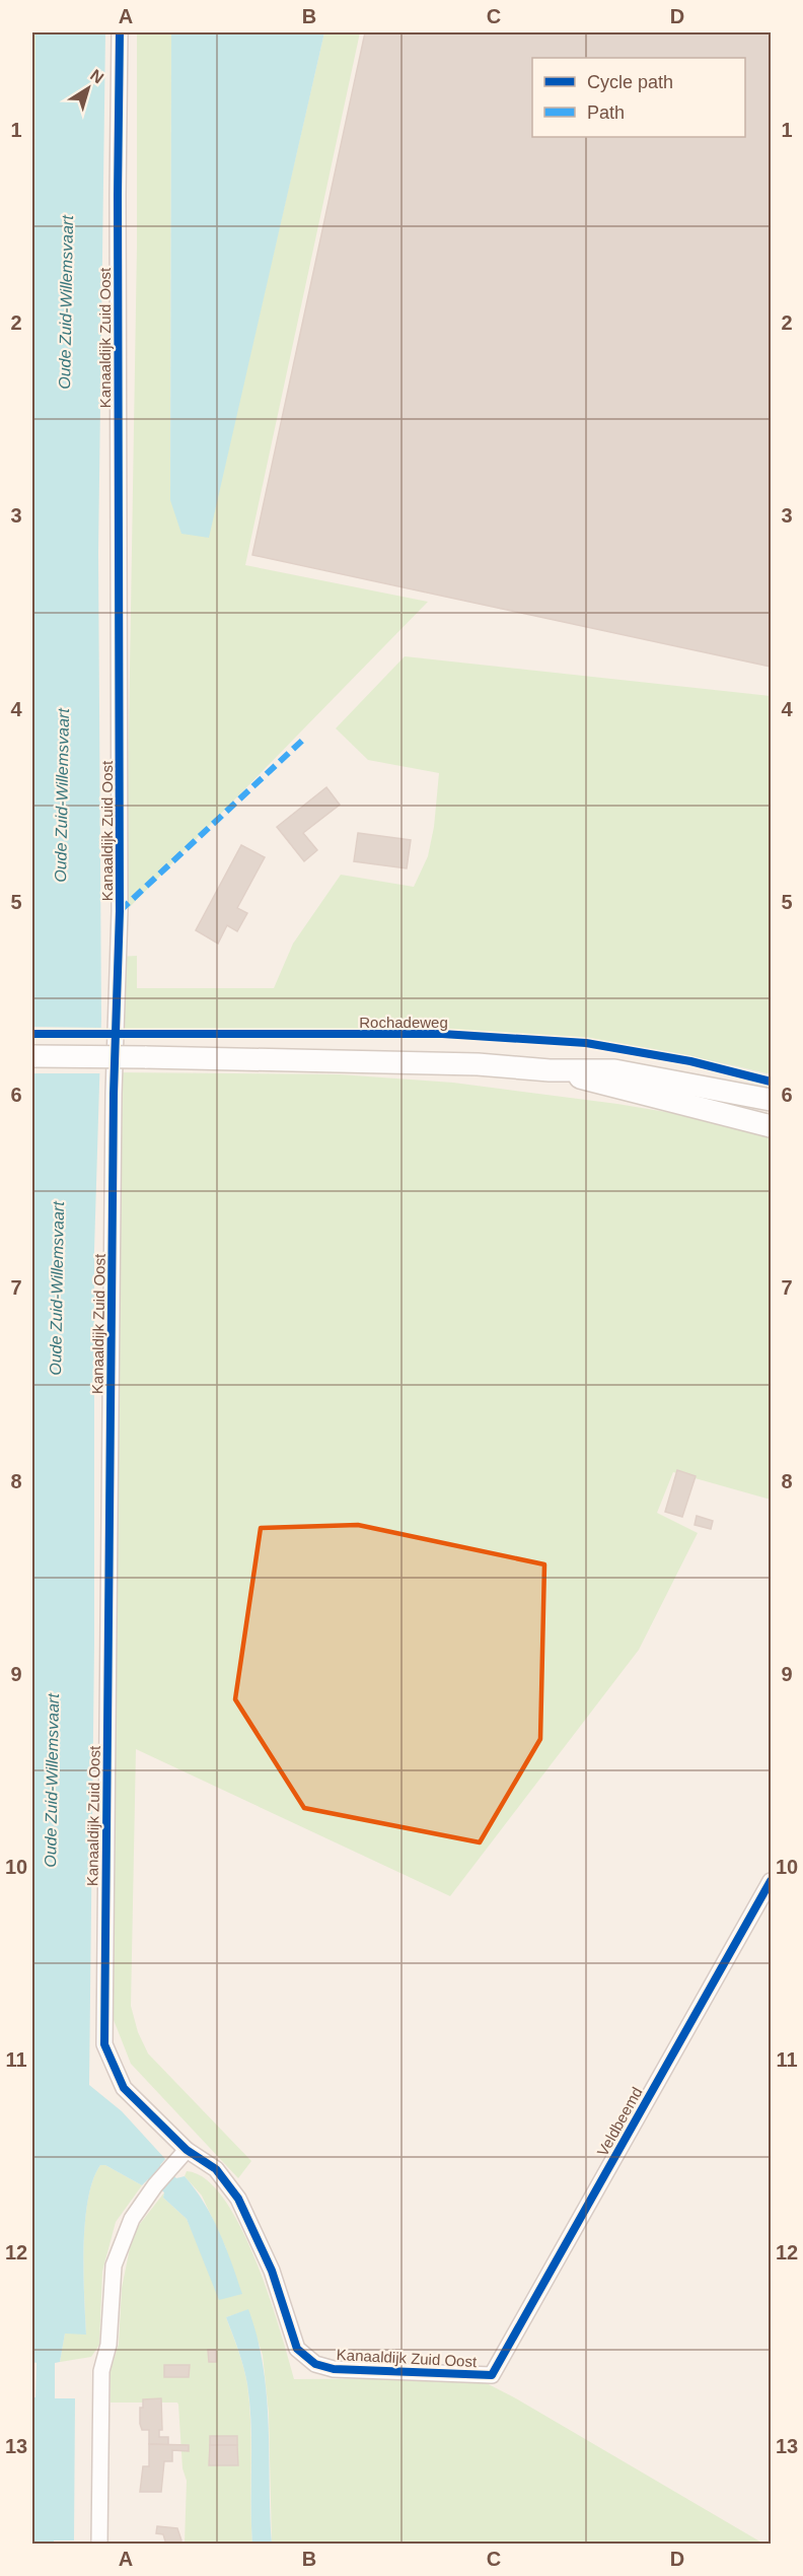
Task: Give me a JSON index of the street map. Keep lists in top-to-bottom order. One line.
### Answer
{"streets":{"street":["Kanaaldijk Zuid Oost","Veldbeemd"],"cycle path":["Rochadeweg"]},"crossings":[["Kanaaldijk Zuid Oost","Veldbeemd"]],"water":["Oude Zuid-Willemsvaart"],"legend":["Cycle path","Path"],"north":"top right","grid":{"columns":["A","B","C","D"],"rows":["1","2","3","4","5","6","7","8","9","10","11","12","13"]}}
